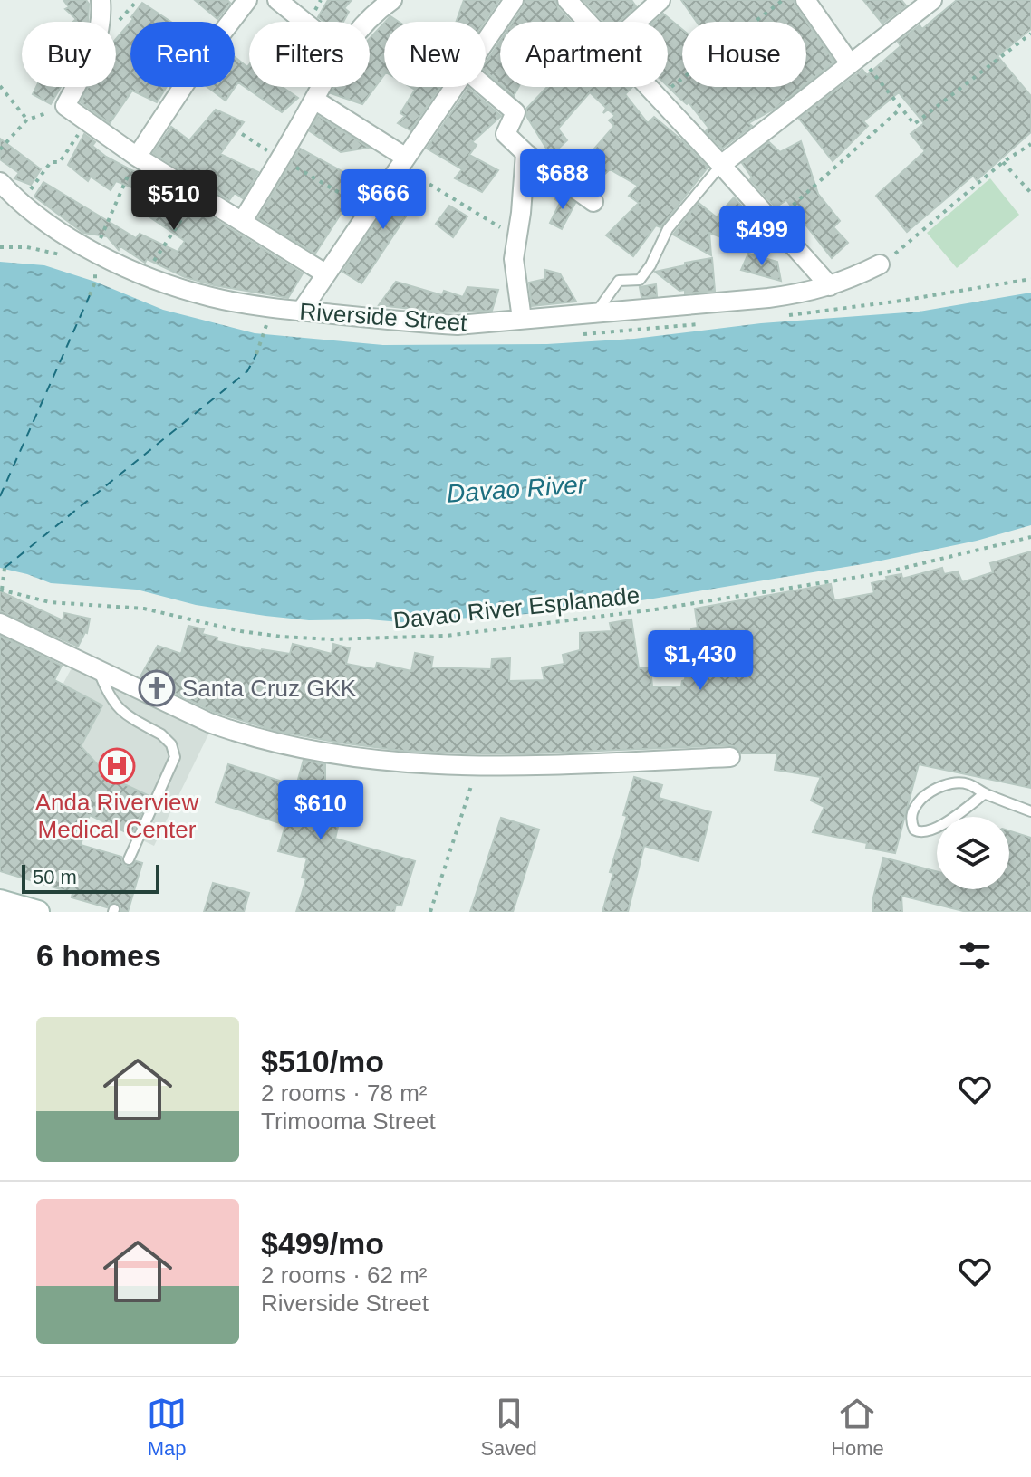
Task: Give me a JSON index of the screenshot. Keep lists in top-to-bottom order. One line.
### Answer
{"streets":{"street":["Riverside Street"],"path":["Davao River Esplanade"]},"water":["Davao River"],"places":{"church":["Santa Cruz GKK"],"hospital":["Anda Riverview Medical Center"]},"scale_bar":"50 m","page":{"chip":["Buy","Rent","Filters","New","Apartment","House"],"price":["$688","$666","$510","$499","$1,430","$610"],"scale":"50 m","heading":"6 homes","list":[{"name":"$510/mo","note":"2 rooms · 78 m² · Trimooma Street"},{"name":"$499/mo","note":"2 rooms · 62 m² · Riverside Street"}],"tabs":["Map","Saved","Home"]}}
